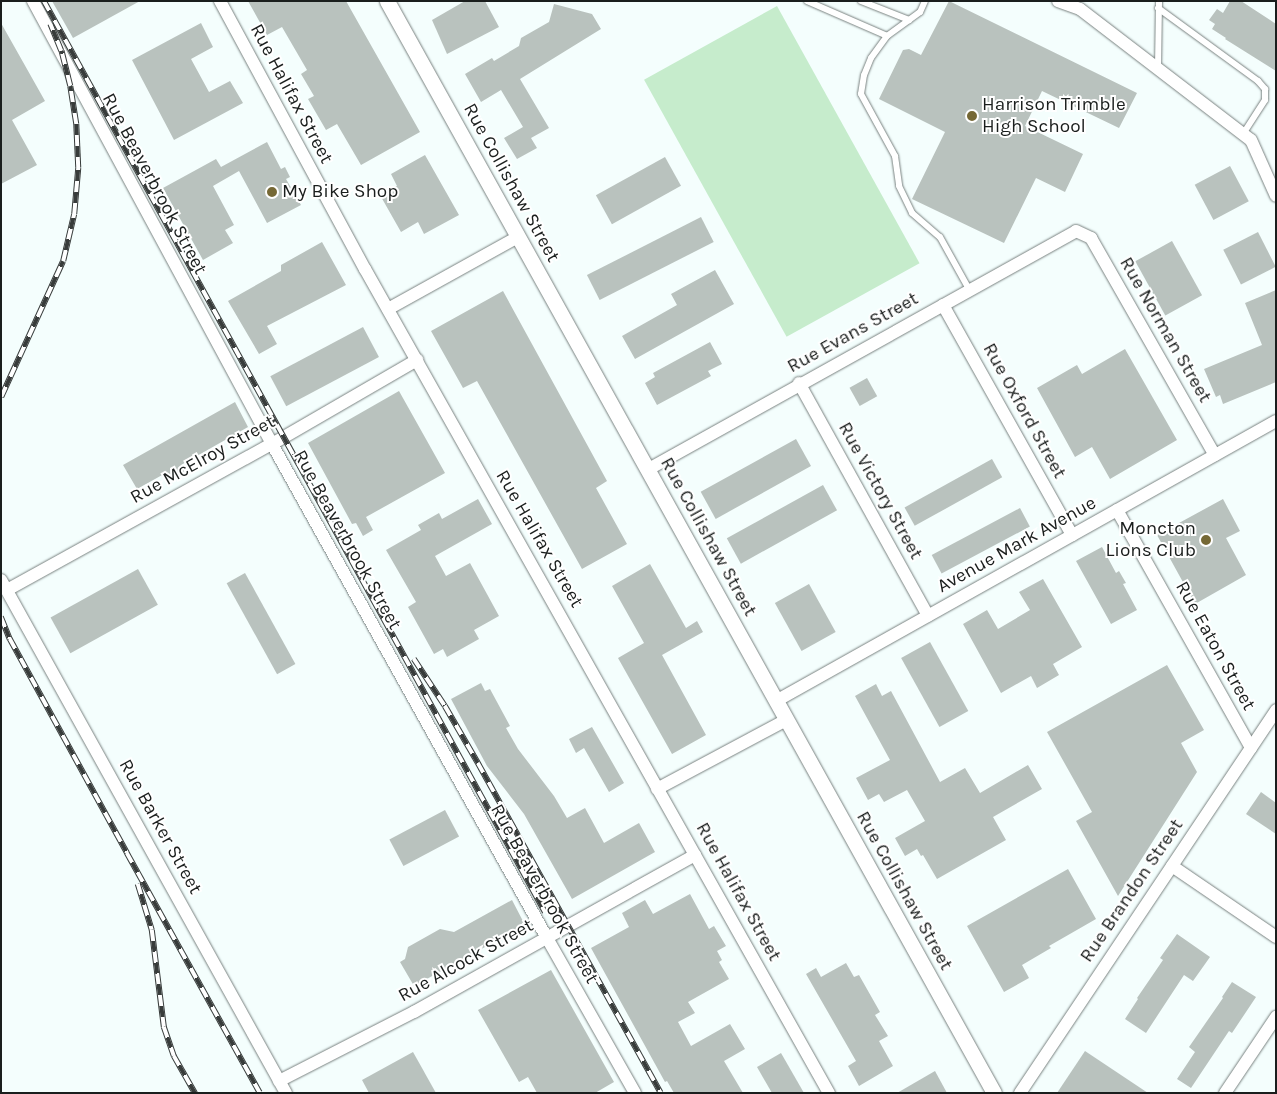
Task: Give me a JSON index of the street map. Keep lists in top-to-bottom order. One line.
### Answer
{"streets":{"street":["Rue Halifax Street","Rue Collishaw Street","Rue Beaverbrook Street","Rue Norman Street","Rue Evans Street","Rue Oxford Street","Rue McElroy Street","Rue Victory Street","Avenue Mark Avenue","Rue Eaton Street","Rue Barker Street","Rue Brandon Street","Rue Alcock Street"]},"crossings":[["Rue Halifax Street","Rue McElroy Street"],["Rue Halifax Street","Rue Alcock Street"],["Rue Collishaw Street","Rue Evans Street"],["Rue Collishaw Street","Avenue Mark Avenue"],["Rue Beaverbrook Street","Rue McElroy Street"],["Rue Beaverbrook Street","Rue Alcock Street"],["Rue Norman Street","Rue Evans Street"],["Rue Norman Street","Avenue Mark Avenue"],["Rue Evans Street","Rue Oxford Street"],["Rue Evans Street","Rue Victory Street"],["Rue Oxford Street","Avenue Mark Avenue"],["Rue McElroy Street","Rue Barker Street"],["Rue Victory Street","Avenue Mark Avenue"],["Avenue Mark Avenue","Rue Eaton Street"],["Rue Eaton Street","Rue Brandon Street"],["Rue Barker Street","Rue Alcock Street"]],"places":["Harrison Trimble High School","My Bike Shop","Moncton Lions Club"]}
